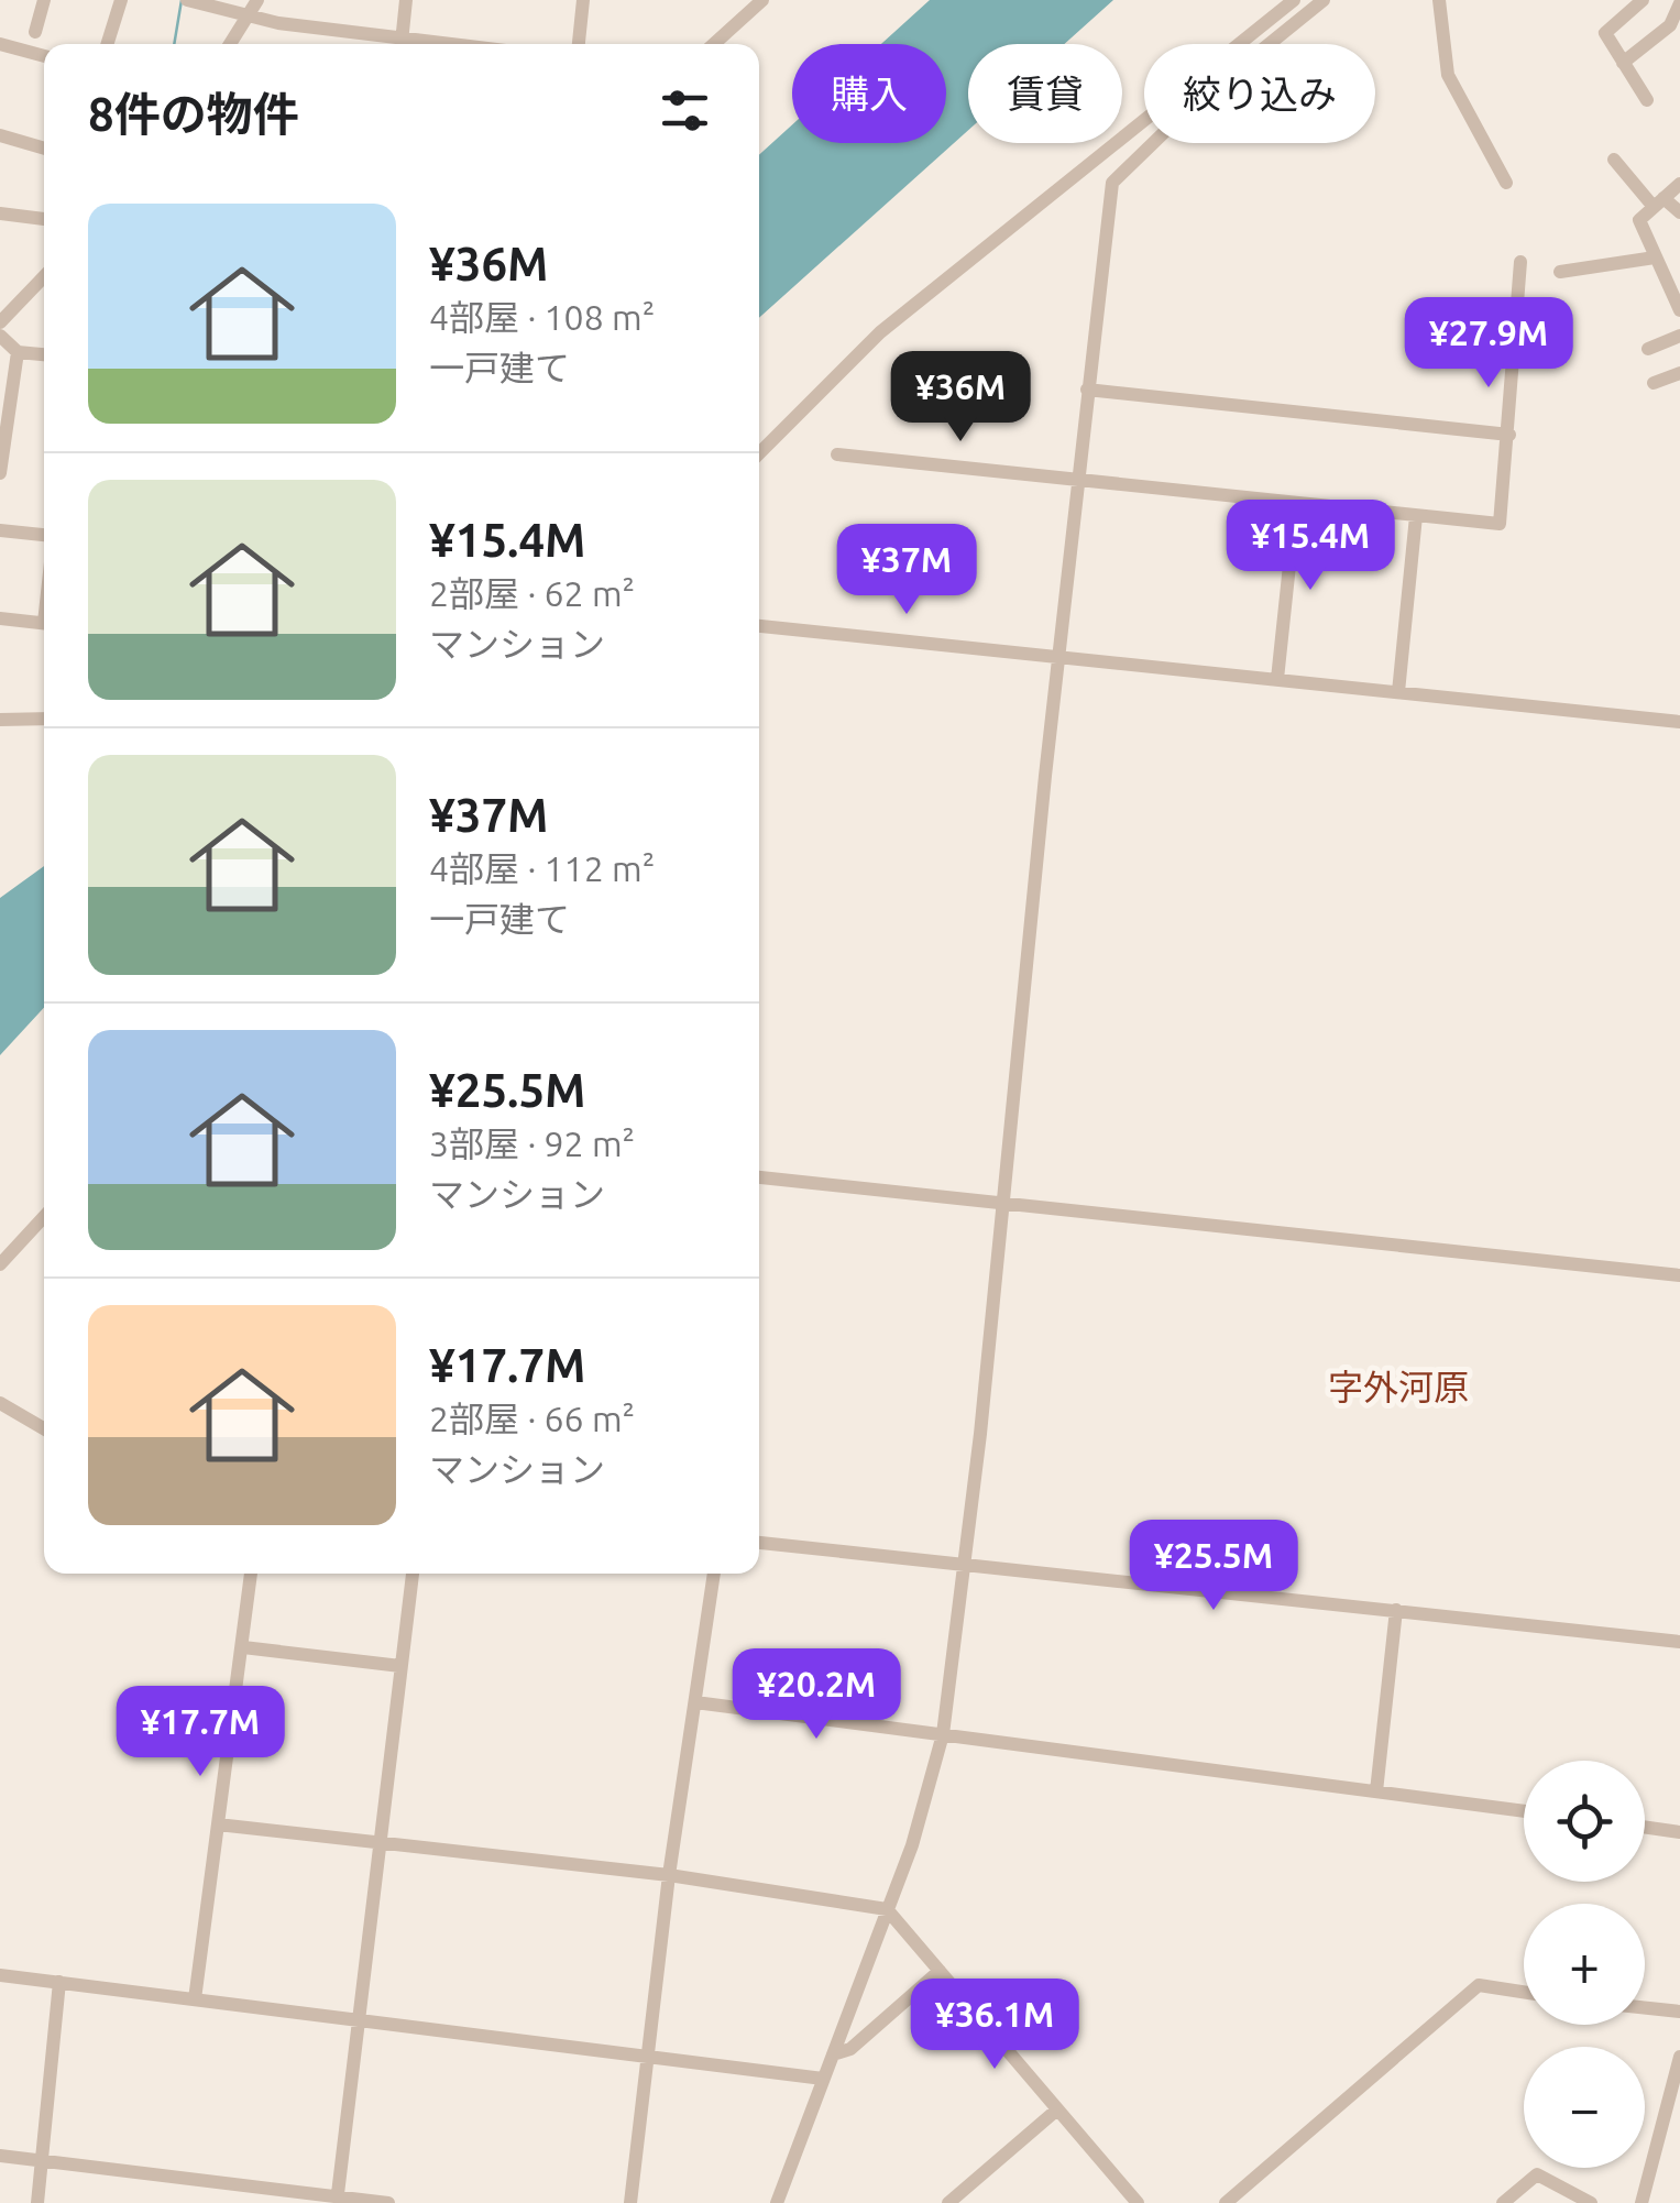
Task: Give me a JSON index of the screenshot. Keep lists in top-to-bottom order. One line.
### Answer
{"districts":["字外河原"],"page":{"chip":["購入","賃貸","絞り込み"],"heading":"8件の物件","list":[{"name":"¥36M","note":"4部屋 · 108 m² · 一戸建て"},{"name":"¥15.4M","note":"2部屋 · 62 m² · マンション"},{"name":"¥37M","note":"4部屋 · 112 m² · 一戸建て"},{"name":"¥25.5M","note":"3部屋 · 92 m² · マンション"},{"name":"¥17.7M","note":"2部屋 · 66 m² · マンション"}],"price":["¥27.9M","¥36M","¥15.4M","¥37M","¥25.5M","¥20.2M","¥17.7M","¥36.1M"],"map_buttons":["+","−"]}}
